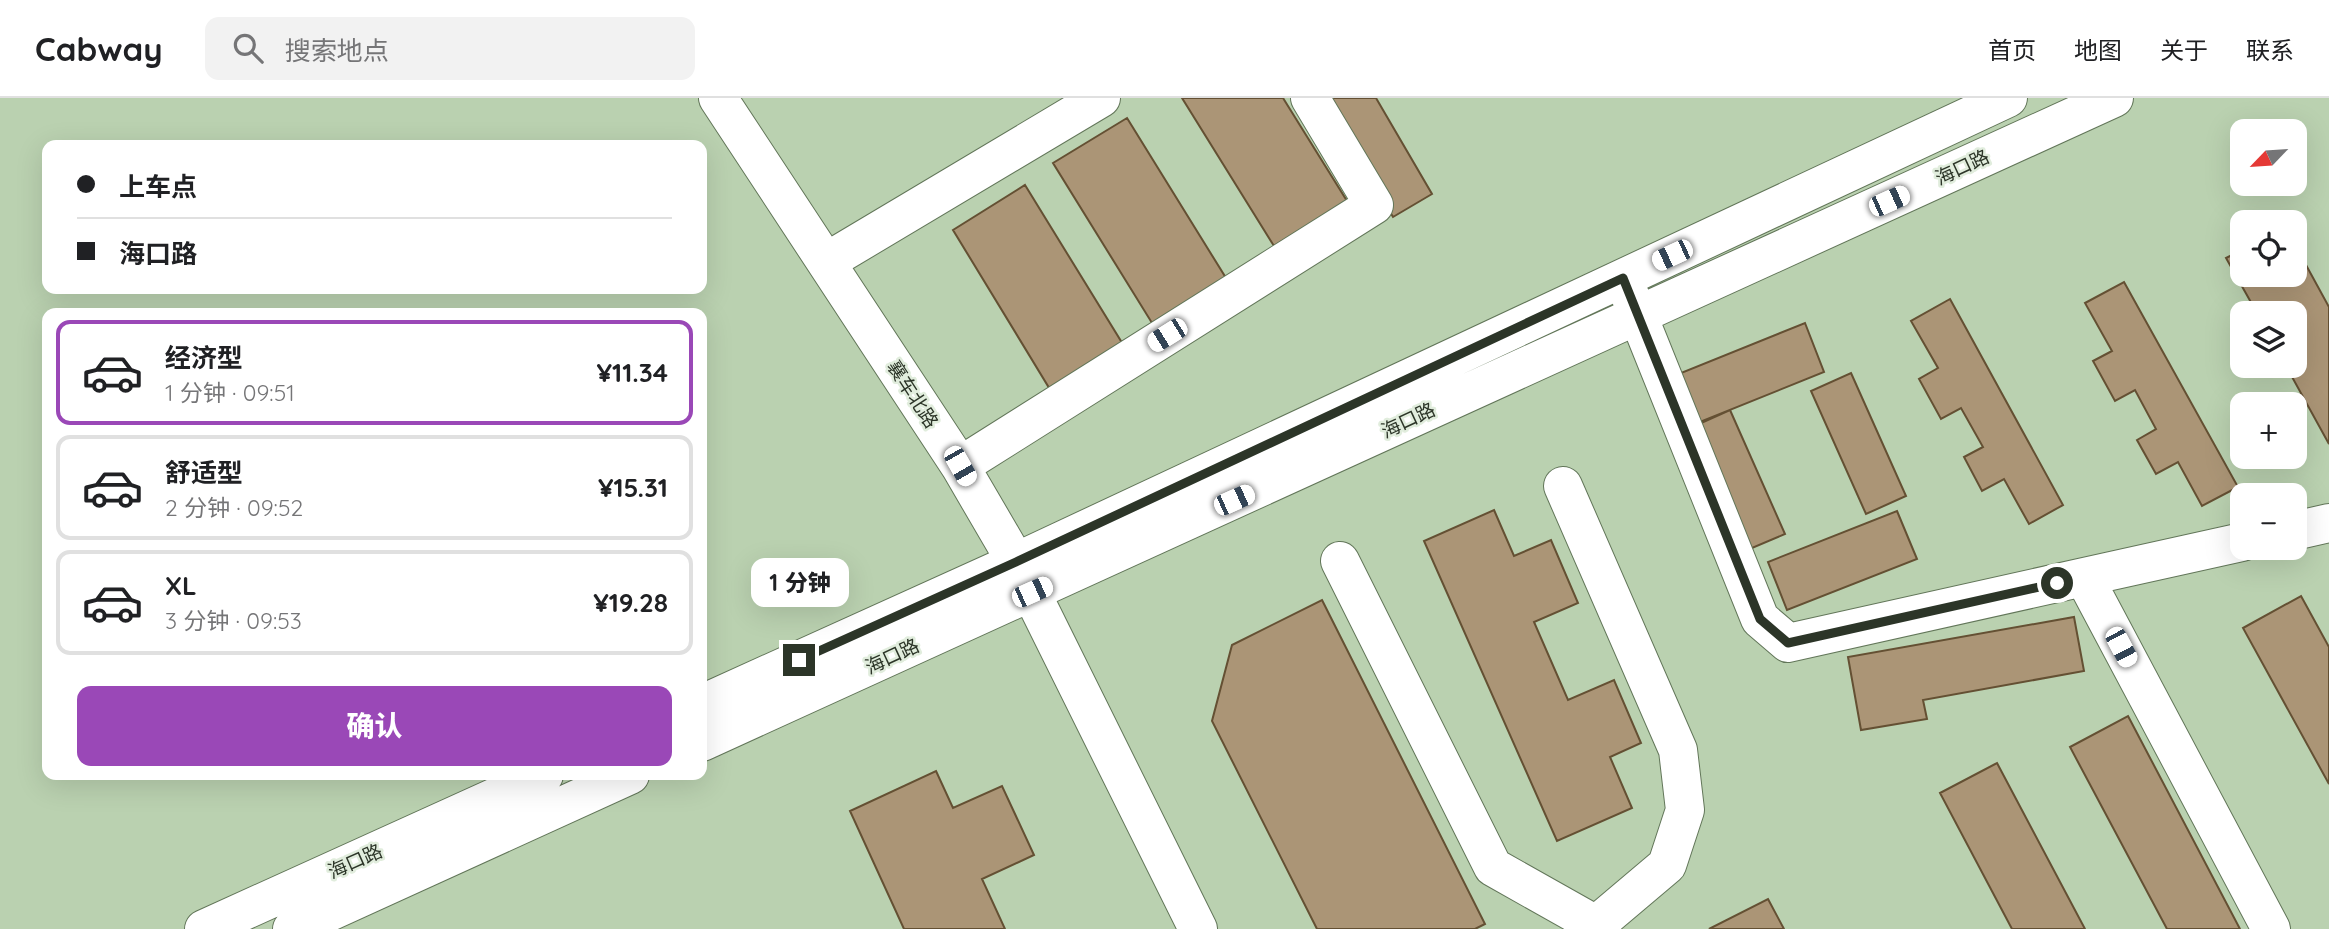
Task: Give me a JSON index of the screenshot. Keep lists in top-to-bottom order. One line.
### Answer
{"streets":{"street":["海口路","襄车北路"]},"crossings":[["海口路","襄车北路"]],"north":"bottom left","page":{"header":"Cabway","search":"搜索地点","nav":["首页","地图","关于","联系"],"map_buttons":["+","−"],"banner":["上车点","海口路"],"list":[{"name":"经济型","note":"1 分钟 · 09:51","value":"¥11.34"},{"name":"舒适型","note":"2 分钟 · 09:52","value":"¥15.31"},{"name":"XL","note":"3 分钟 · 09:53","value":"¥19.28"}],"bubble":"1 分钟","buttons":"确认"}}
